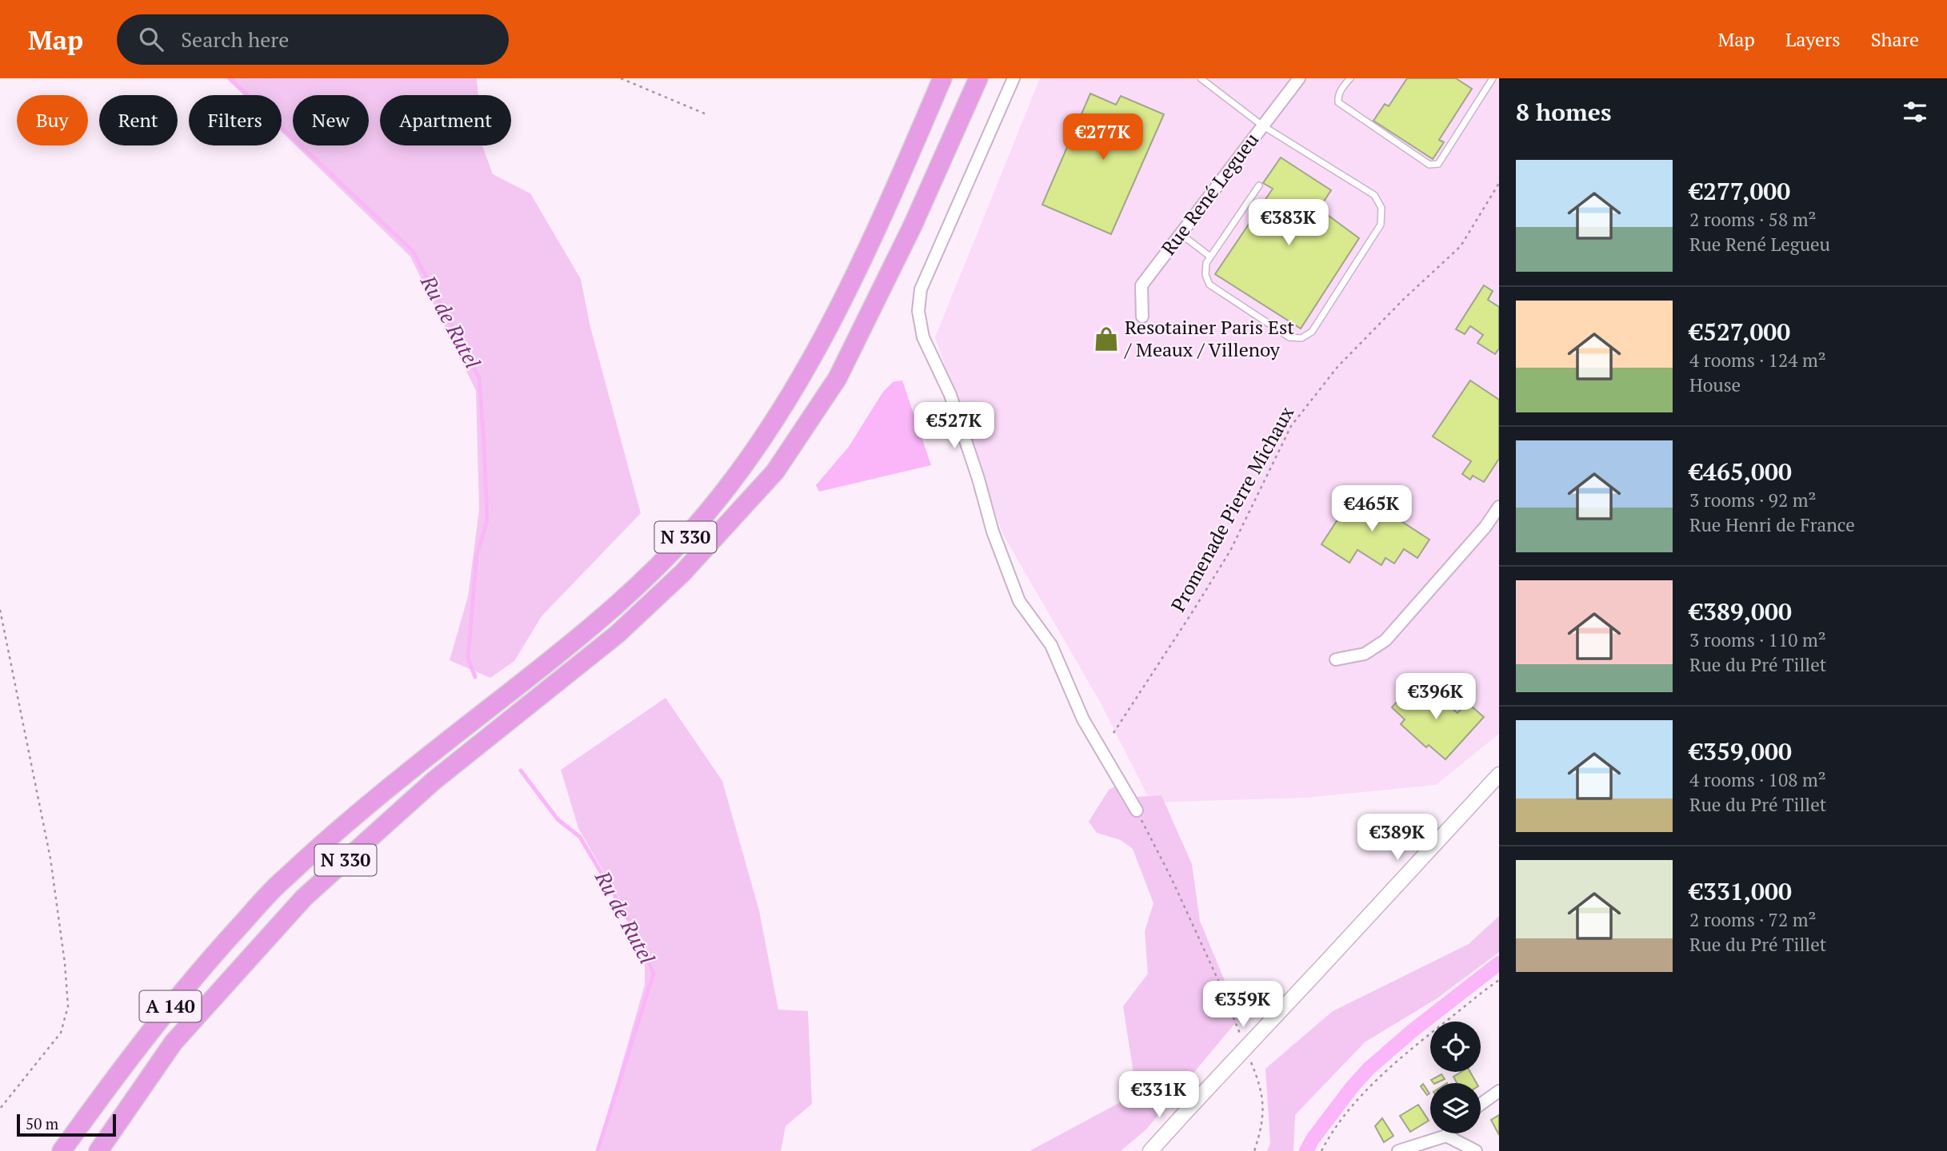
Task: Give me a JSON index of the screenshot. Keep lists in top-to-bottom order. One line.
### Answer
{"streets":{"highway":["N 330","A 140"],"street":["Rue René Legueu"],"path":["Promenade Pierre Michaux"]},"crossings":[["N 330","A 140"]],"water":["Ru de Rutel"],"places":{"shop":["Resotainer Paris Est / Meaux / Villenoy"]},"scale_bar":"50 m","page":{"header":"Map","search":"Search here","nav":["Map","Layers","Share"],"heading":"8 homes","chip":["Buy","Rent","Filters","New","Apartment"],"price":["€277K","€383K","€527K","€465K","€396K","€389K","€359K","€331K"],"list":[{"name":"€277,000","note":"2 rooms · 58 m² · Rue René Legueu"},{"name":"€527,000","note":"4 rooms · 124 m² · House"},{"name":"€465,000","note":"3 rooms · 92 m² · Rue Henri de France"},{"name":"€389,000","note":"3 rooms · 110 m² · Rue du Pré Tillet"},{"name":"€359,000","note":"4 rooms · 108 m² · Rue du Pré Tillet"},{"name":"€331,000","note":"2 rooms · 72 m² · Rue du Pré Tillet"}],"scale":"50 m"}}
